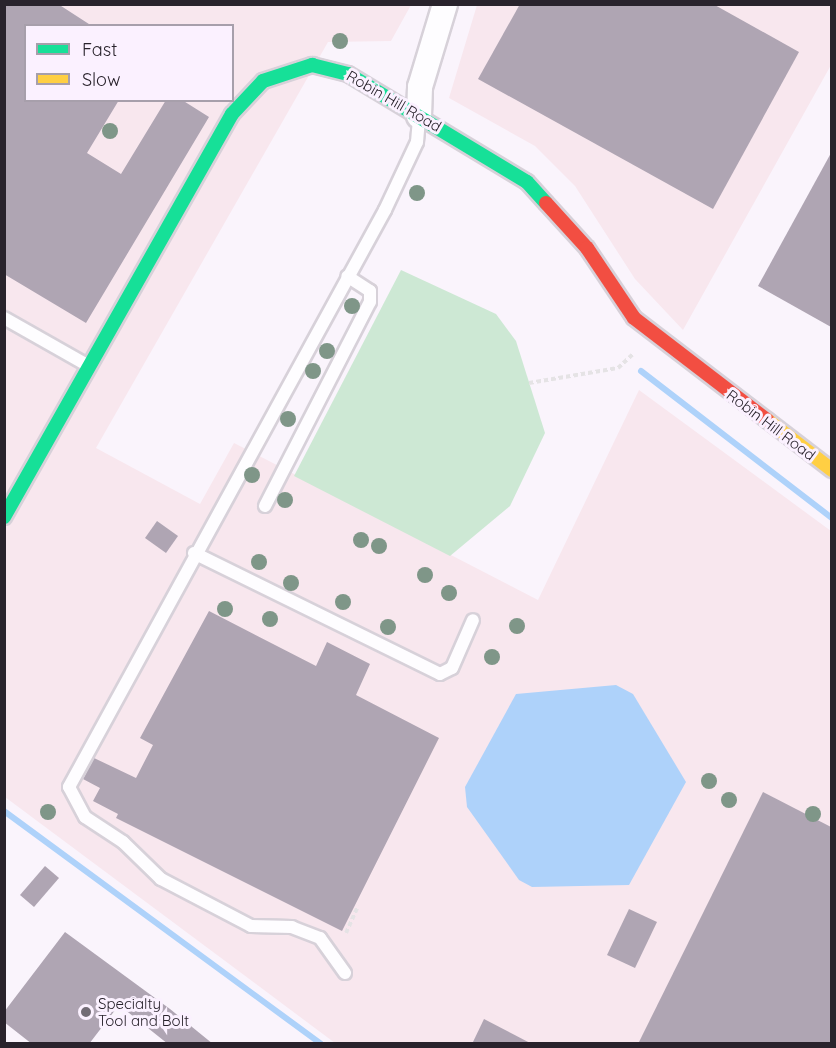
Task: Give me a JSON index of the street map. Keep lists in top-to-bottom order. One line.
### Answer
{"streets":{"street":["Robin Hill Road"]},"places":["Specialty Tool and Bolt"],"legend":["Fast","Slow"]}
